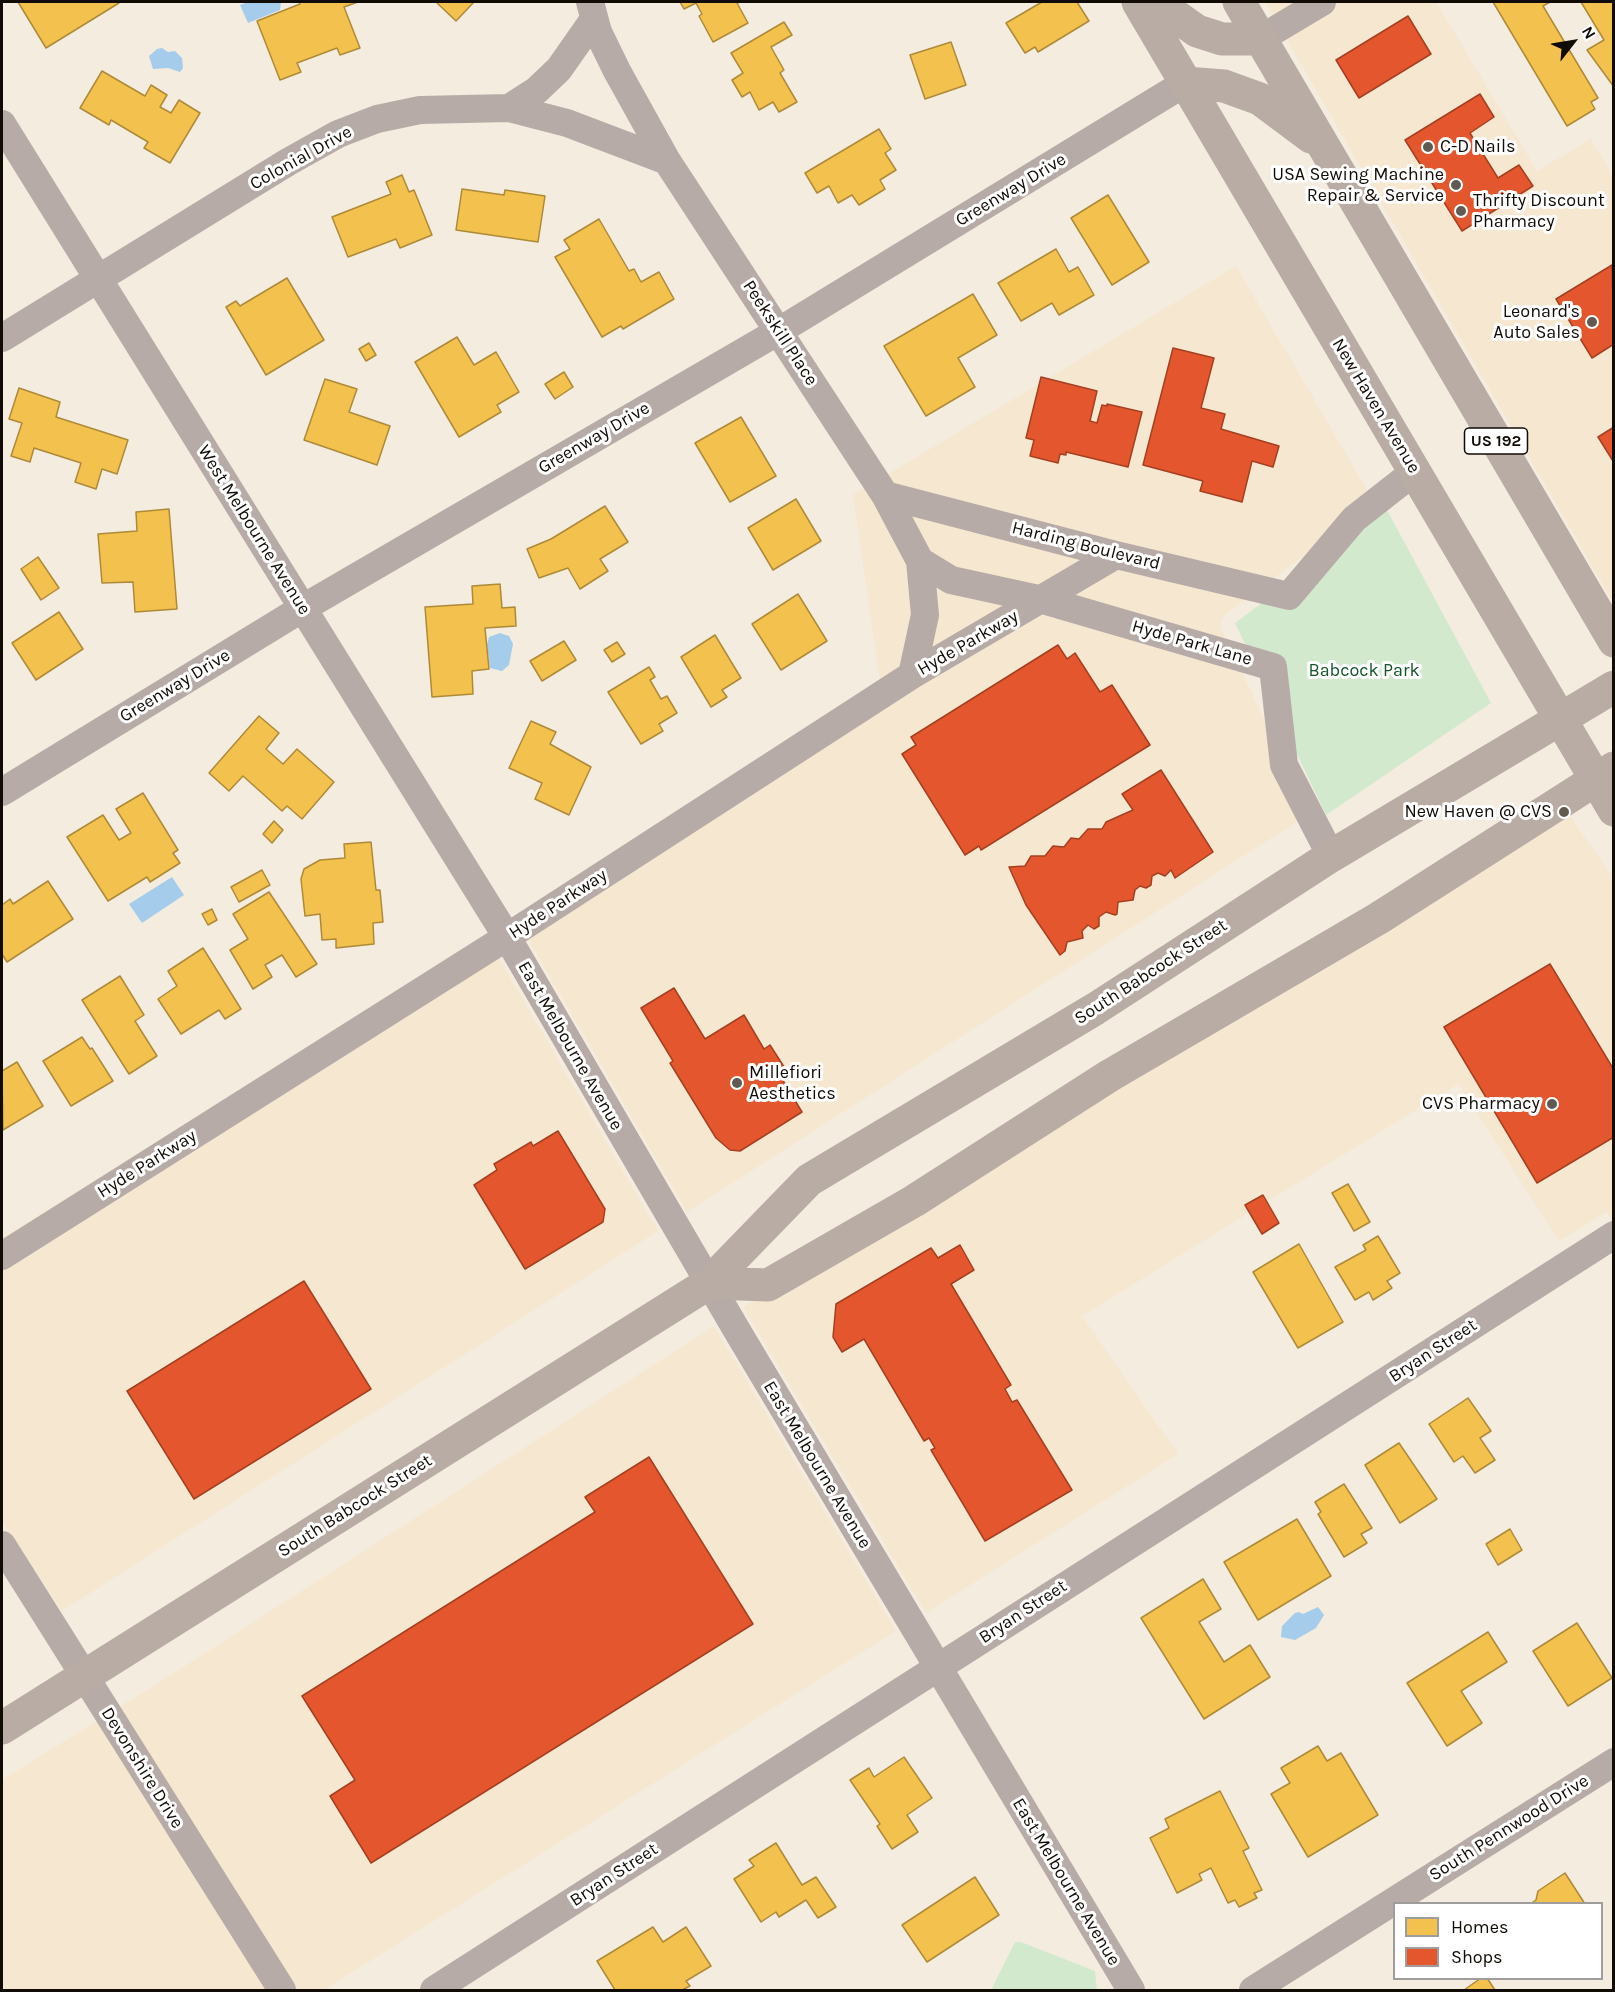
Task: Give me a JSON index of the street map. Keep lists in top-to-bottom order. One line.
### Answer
{"streets":{"main road":["New Haven Avenue","US 192","South Babcock Street"],"street":["Colonial Drive","Greenway Drive","Peekskill Place","West Melbourne Avenue","Harding Boulevard","Hyde Parkway","Hyde Park Lane","East Melbourne Avenue","Bryan Street","Devonshire Drive","South Pennwood Drive"]},"crossings":[["Colonial Drive","Peekskill Place"],["Colonial Drive","West Melbourne Avenue"],["Greenway Drive","Peekskill Place"],["Greenway Drive","New Haven Avenue"],["Greenway Drive","West Melbourne Avenue"],["Peekskill Place","Harding Boulevard"],["Peekskill Place","Hyde Parkway"],["Peekskill Place","Hyde Park Lane"],["New Haven Avenue","Harding Boulevard"],["New Haven Avenue","South Babcock Street"],["West Melbourne Avenue","Hyde Parkway"],["West Melbourne Avenue","East Melbourne Avenue"],["Harding Boulevard","Hyde Parkway"],["Hyde Parkway","Hyde Park Lane"],["Hyde Parkway","East Melbourne Avenue"],["Hyde Park Lane","South Babcock Street"],["South Babcock Street","East Melbourne Avenue"],["South Babcock Street","Devonshire Drive"],["East Melbourne Avenue","Bryan Street"]],"parks":["Babcock Park"],"places":["C-D Nails","USA Sewing Machine Repair & Service","Thrifty Discount Pharmacy","Leonard's Auto Sales","New Haven @ CVS","Millefiori Aesthetics","CVS Pharmacy"],"legend":["Homes","Shops"],"north":"top right"}
